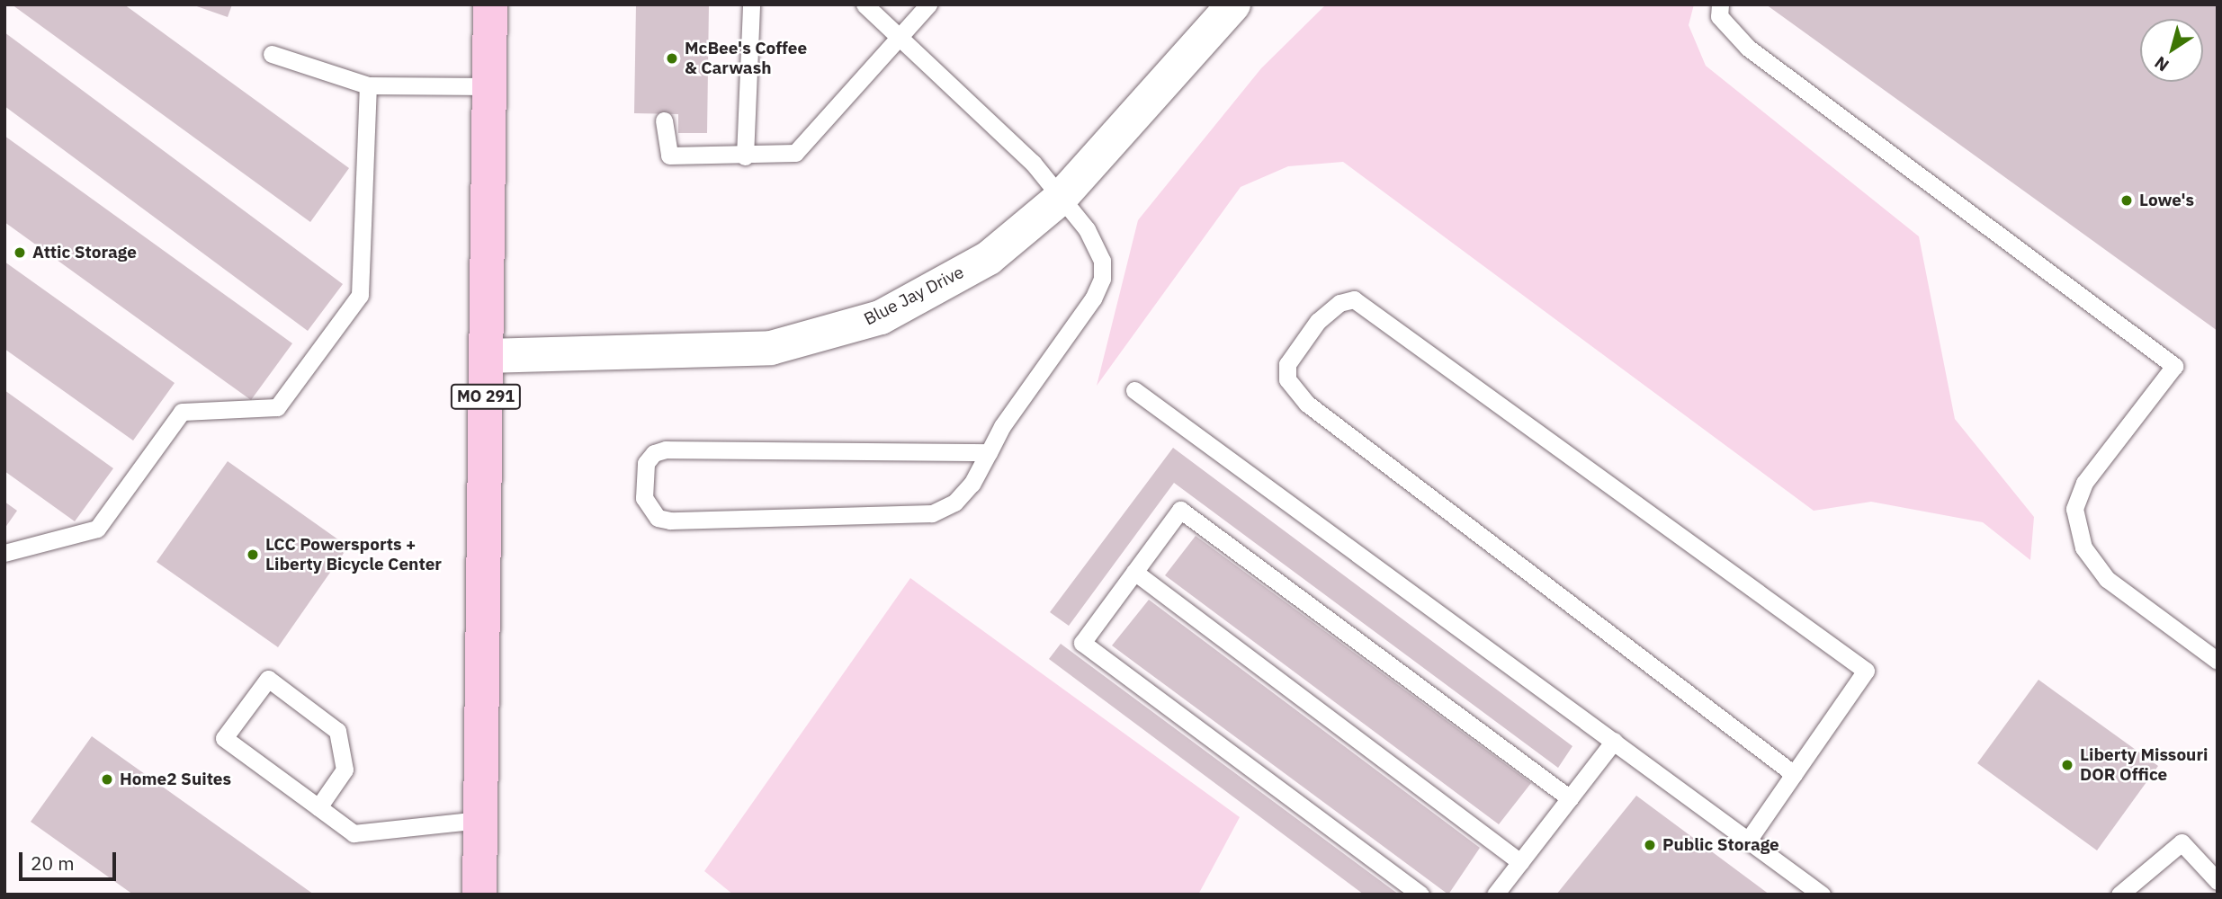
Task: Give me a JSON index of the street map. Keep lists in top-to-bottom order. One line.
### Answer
{"streets":{"main road":["MO 291"],"street":["Blue Jay Drive"]},"crossings":[["Blue Jay Drive","MO 291"]],"places":["McBee's Coffee & Carwash","Lowe's","Attic Storage","LCC Powersports + Liberty Bicycle Center","Liberty Missouri DOR Office","Home2 Suites","Public Storage"],"scale_bar":"20 m","north":"bottom left"}
